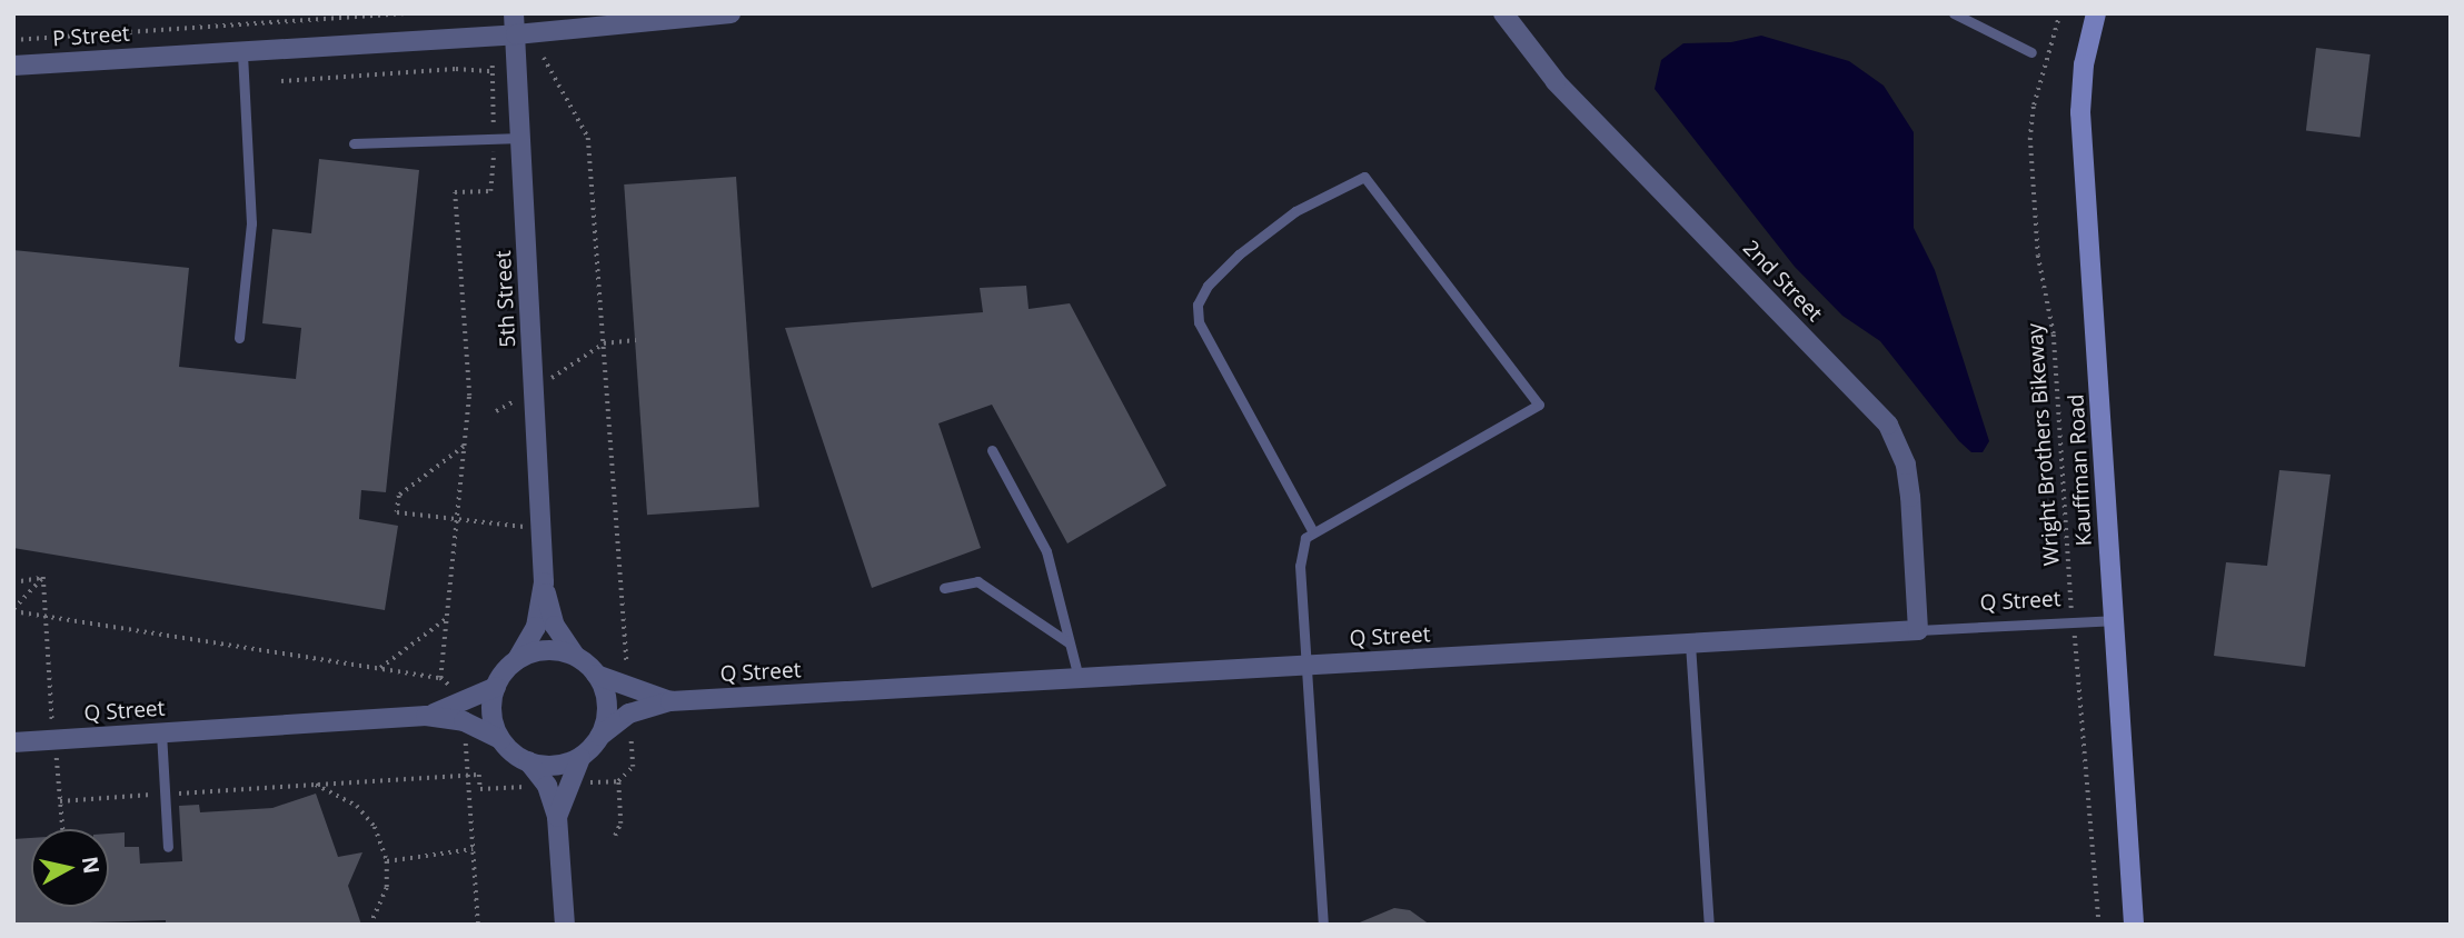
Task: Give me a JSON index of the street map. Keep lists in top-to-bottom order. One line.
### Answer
{"streets":{"main road":["Kauffman Road"],"street":["P Street","2nd Street","5th Street","Q Street"],"path":["Wright Brothers Bikeway"]},"crossings":[["P Street","5th Street"],["2nd Street","Q Street"],["5th Street","Q Street"],["Wright Brothers Bikeway","Q Street"],["Kauffman Road","Q Street"]],"north":"right"}
